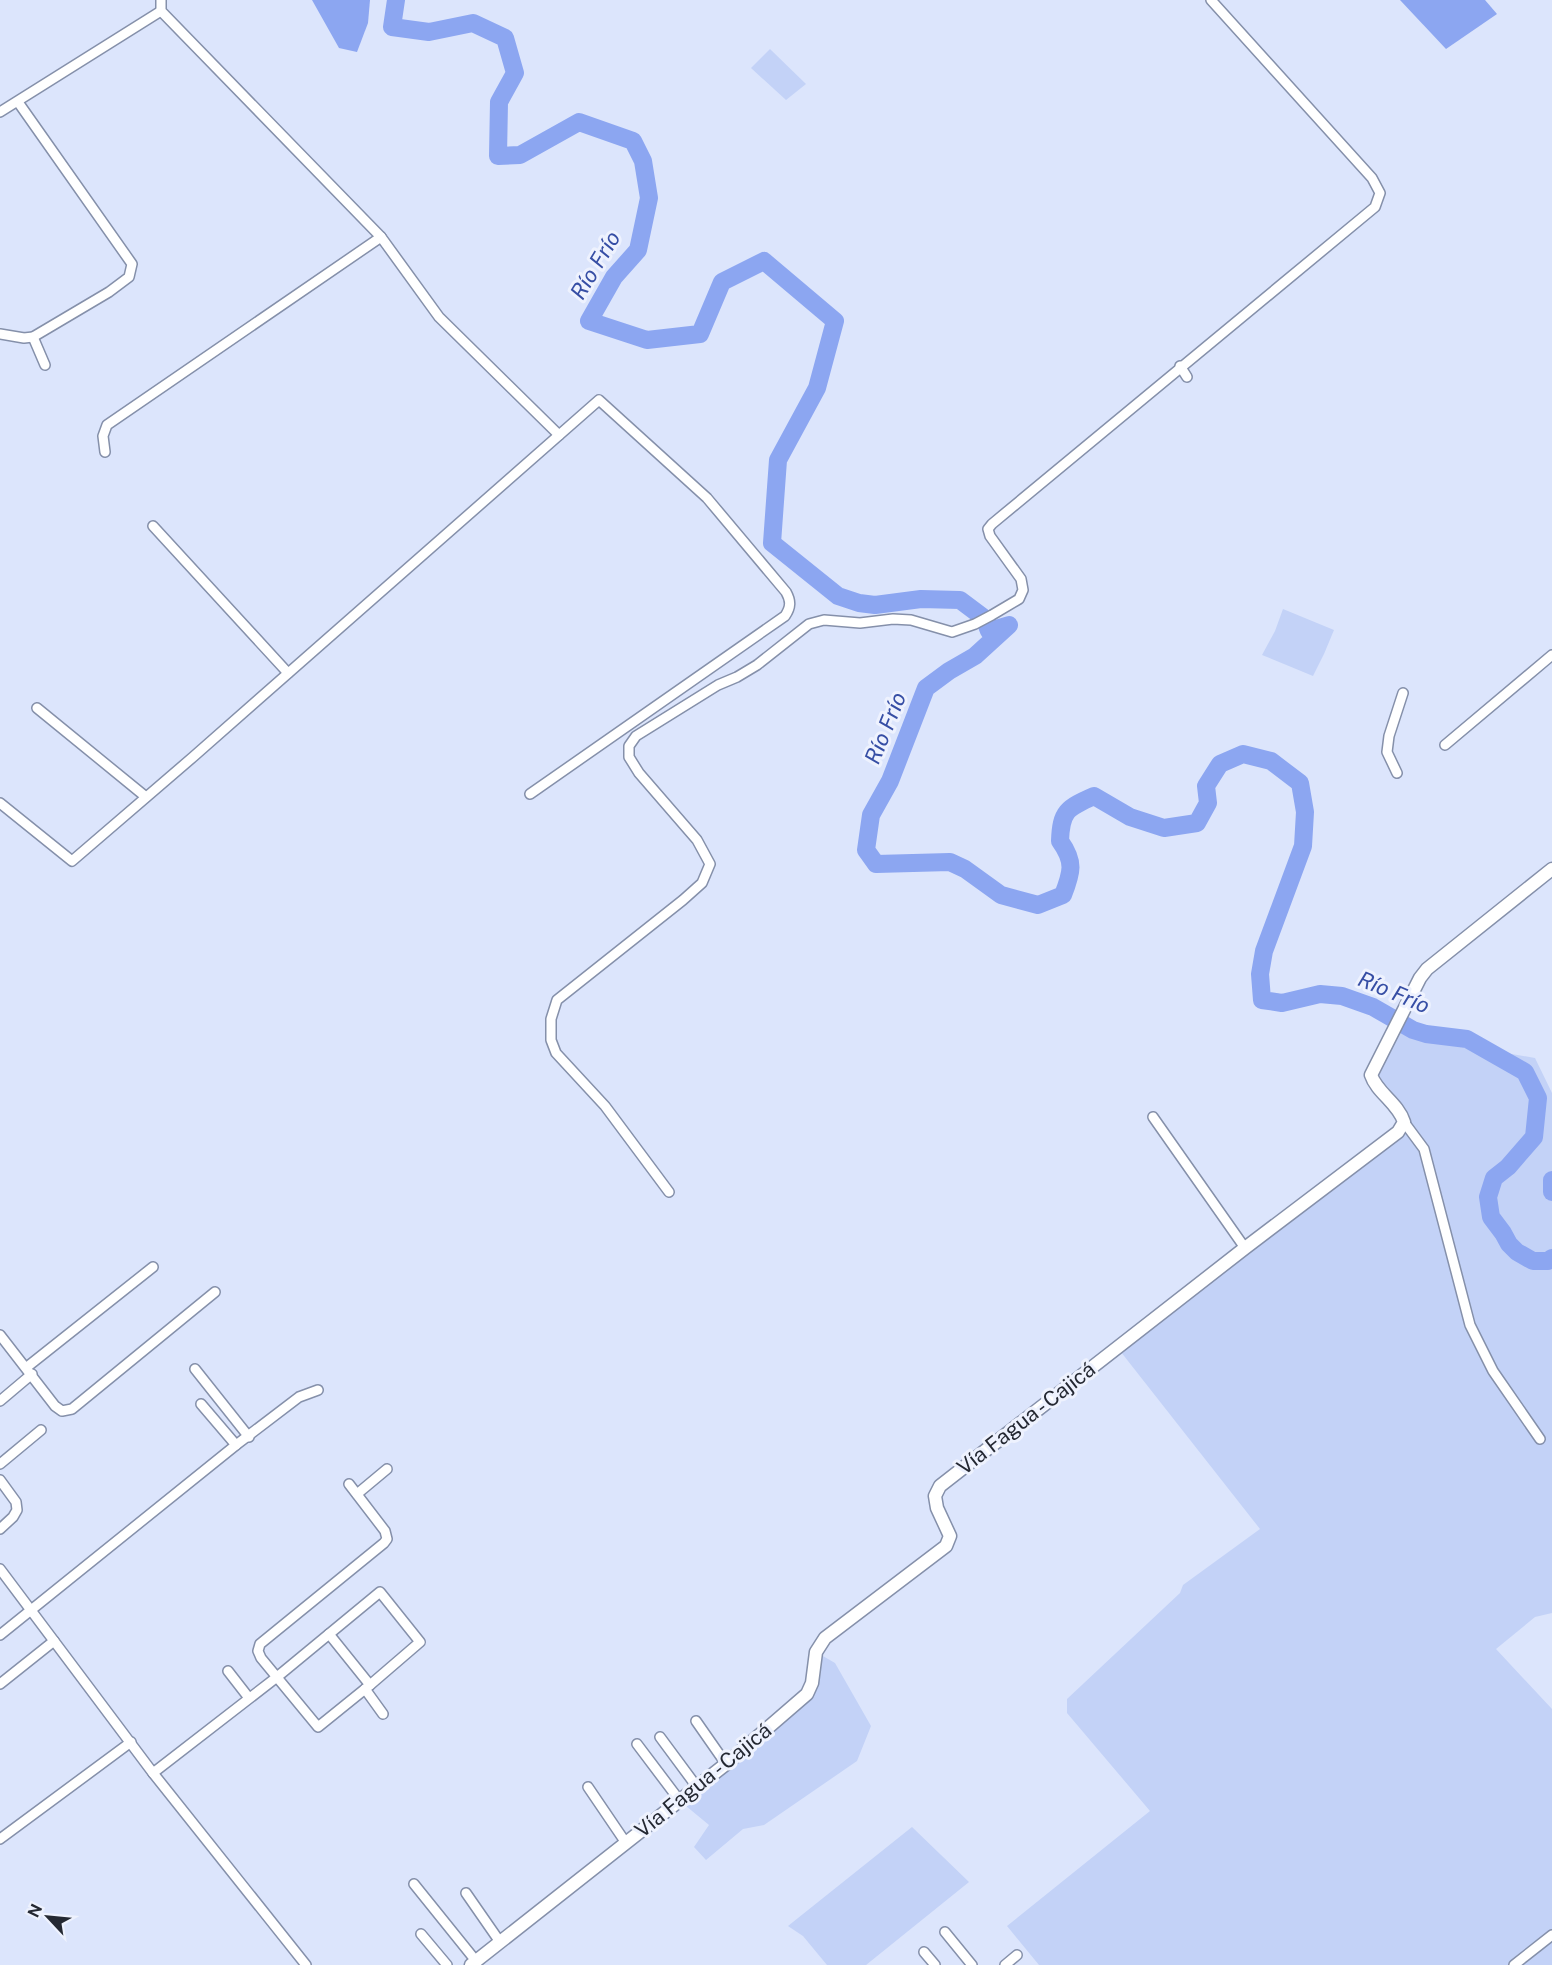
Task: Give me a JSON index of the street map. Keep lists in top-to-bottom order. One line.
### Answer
{"streets":{"street":["Vía Fagua - Cajicá"]},"water":["Río Frío"],"north":"top left"}
